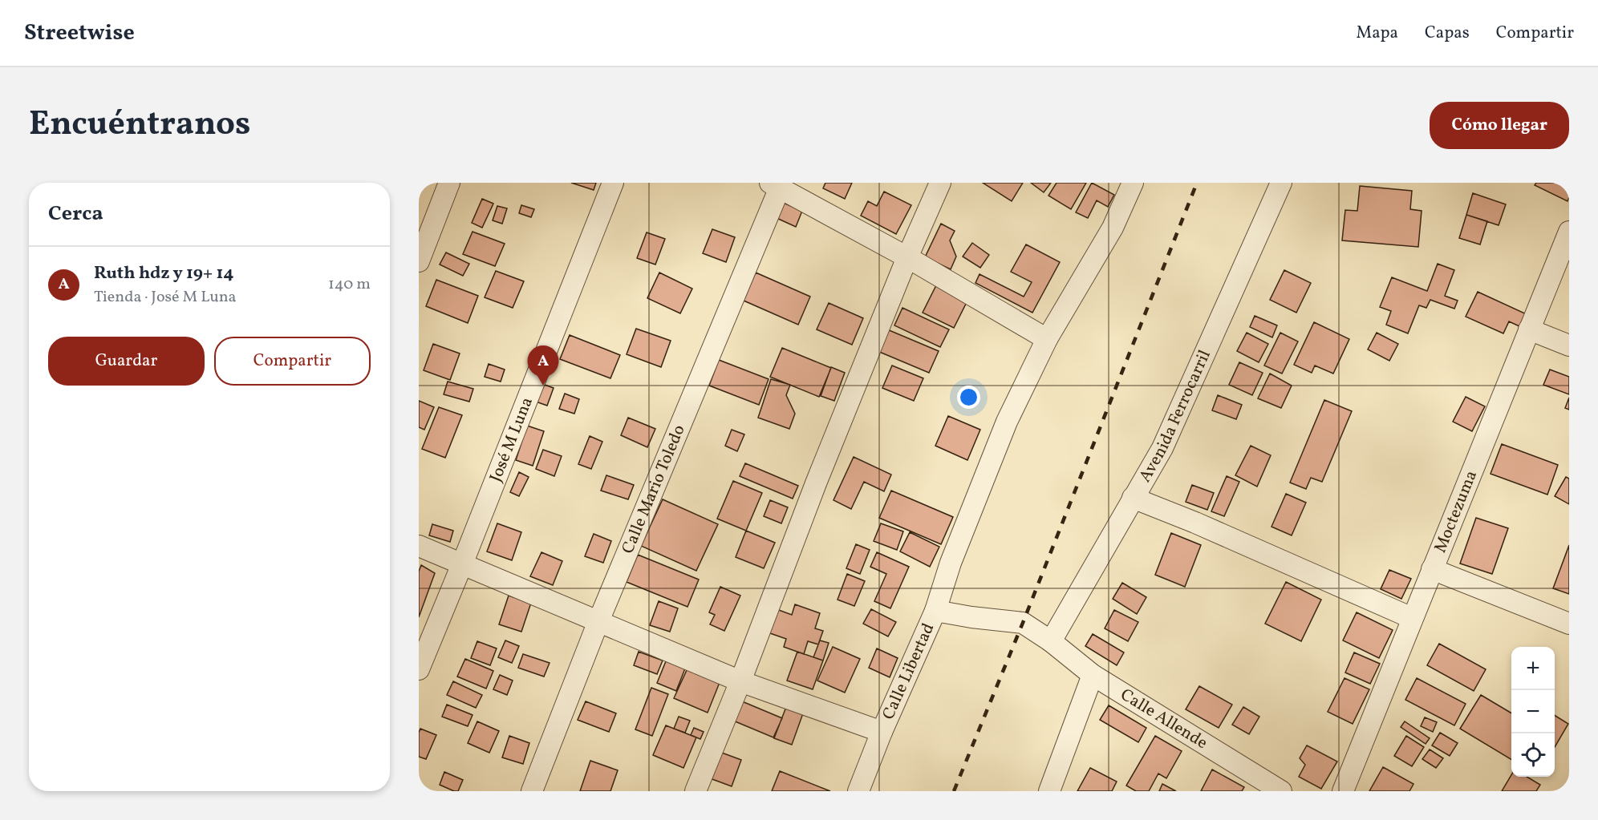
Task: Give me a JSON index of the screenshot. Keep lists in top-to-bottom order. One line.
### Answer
{"streets":{"street":["Avenida Ferrocarril","José M Luna","Calle Mario Toledo","Moctezuma","Calle Libertad","Calle Allende"]},"crossings":[["Avenida Ferrocarril","Calle Libertad"],["Avenida Ferrocarril","Calle Allende"],["Calle Libertad","Calle Allende"]],"page":{"header":"Streetwise","nav":["Mapa","Capas","Compartir"],"title":"Encuéntranos","buttons":["Cómo llegar",["Guardar","Compartir"]],"heading":"Cerca","list":[{"mark":"A","name":"Ruth hdz y 19+ 14","note":"Tienda · José M Luna","value":"140 m"}],"pins":"A","map_buttons":["+","−"]}}
